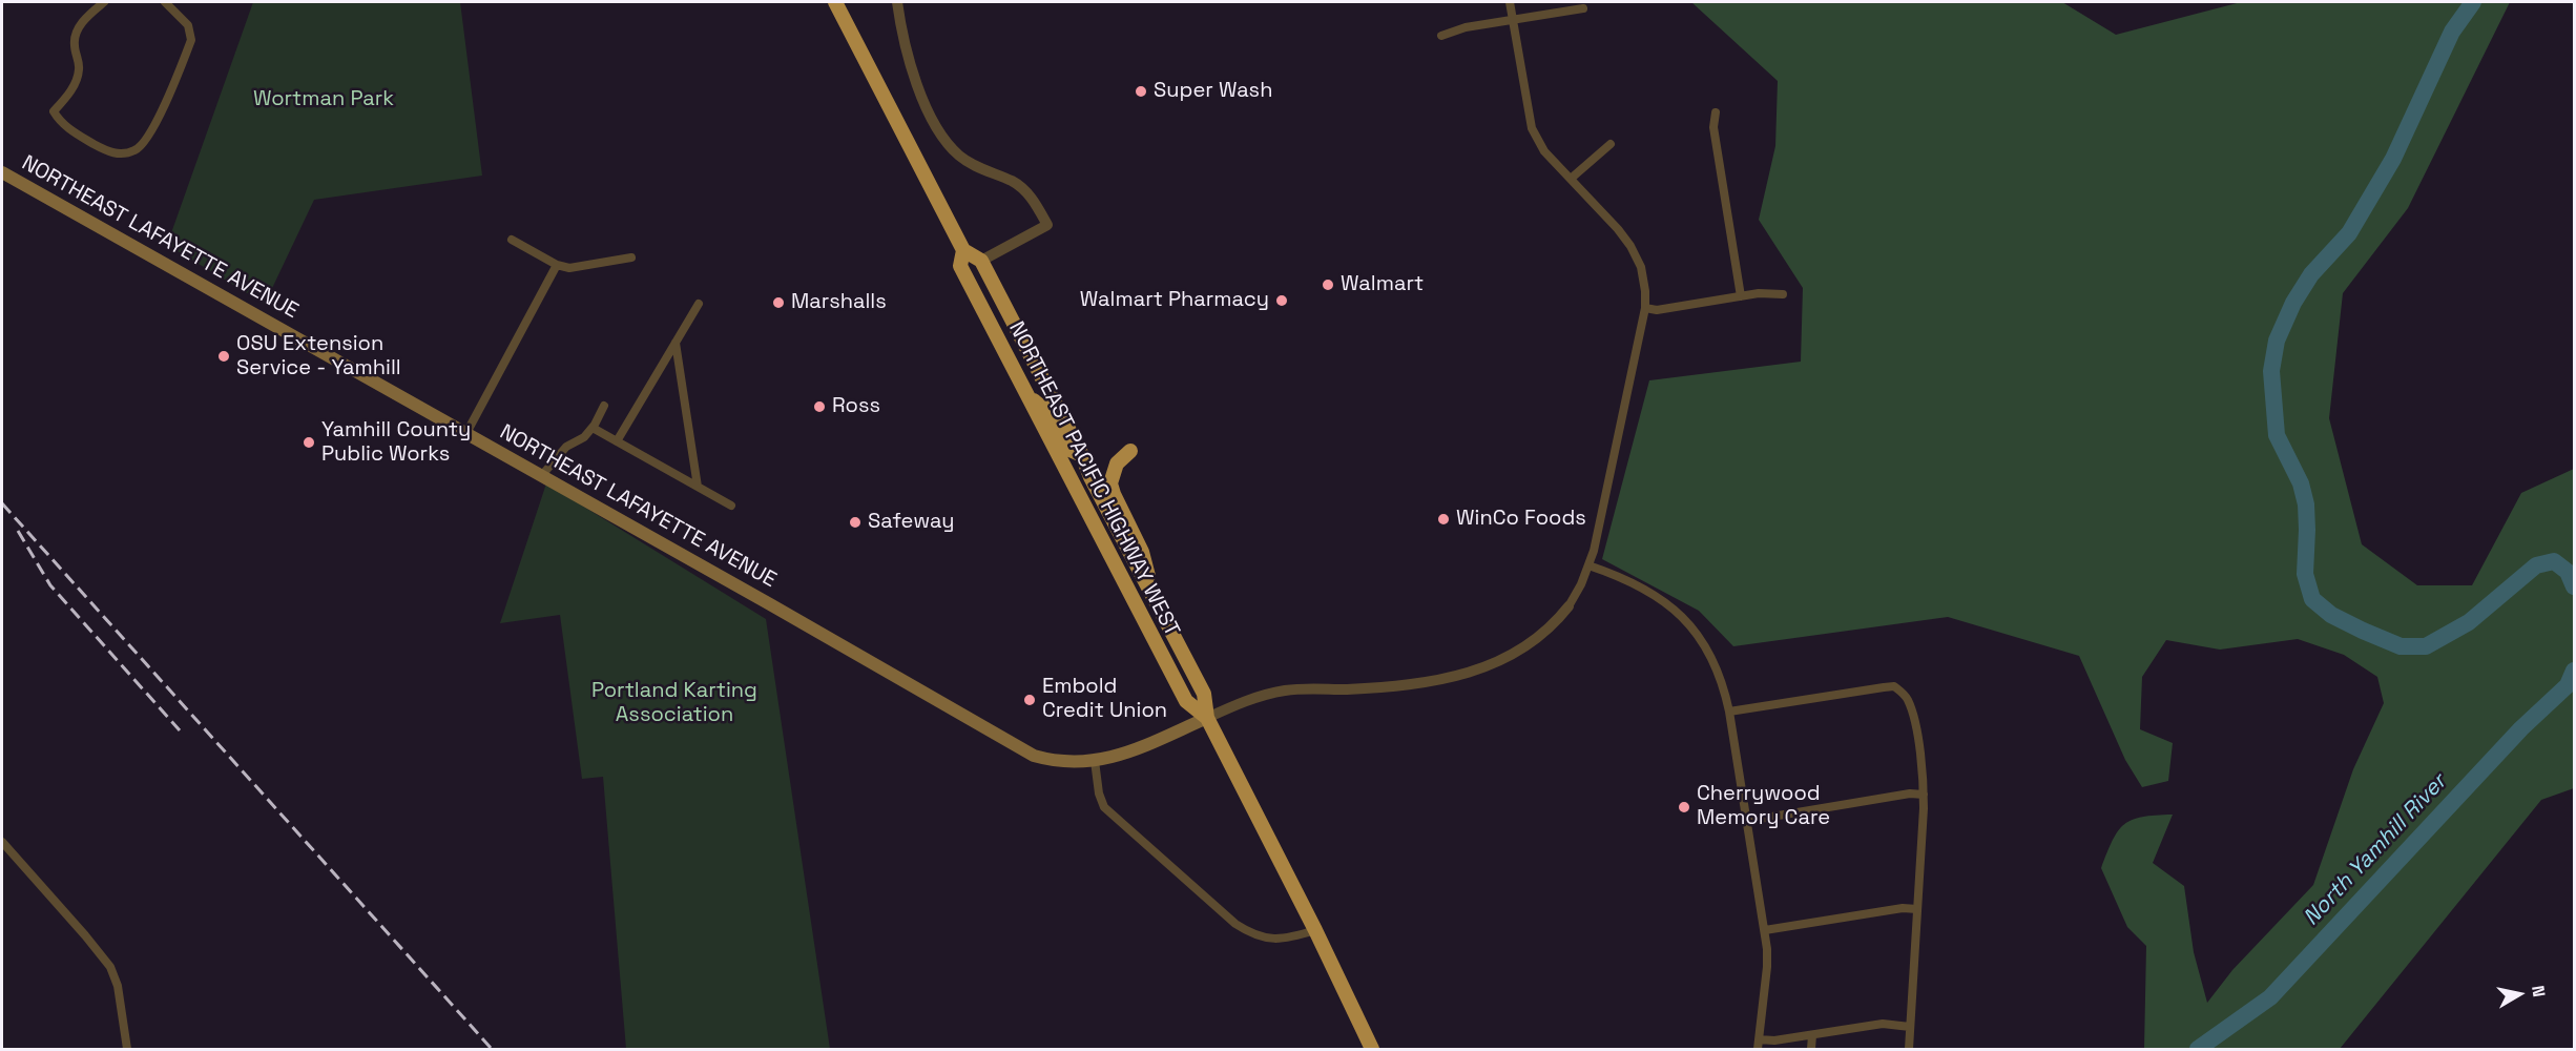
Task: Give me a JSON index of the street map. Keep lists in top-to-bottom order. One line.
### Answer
{"streets":{"highway":["NORTHEAST PACIFIC HIGHWAY WEST"],"main road":["NORTHEAST LAFAYETTE AVENUE"]},"crossings":[["NORTHEAST LAFAYETTE AVENUE","NORTHEAST PACIFIC HIGHWAY WEST"]],"water":["North Yamhill River"],"parks":["Wortman Park","Portland Karting Association"],"places":["Super Wash","Walmart","Walmart Pharmacy","Marshalls","OSU Extension Service - Yamhill","Ross","Yamhill County Public Works","WinCo Foods","Safeway","Embold Credit Union","Cherrywood Memory Care"],"north":"right"}
